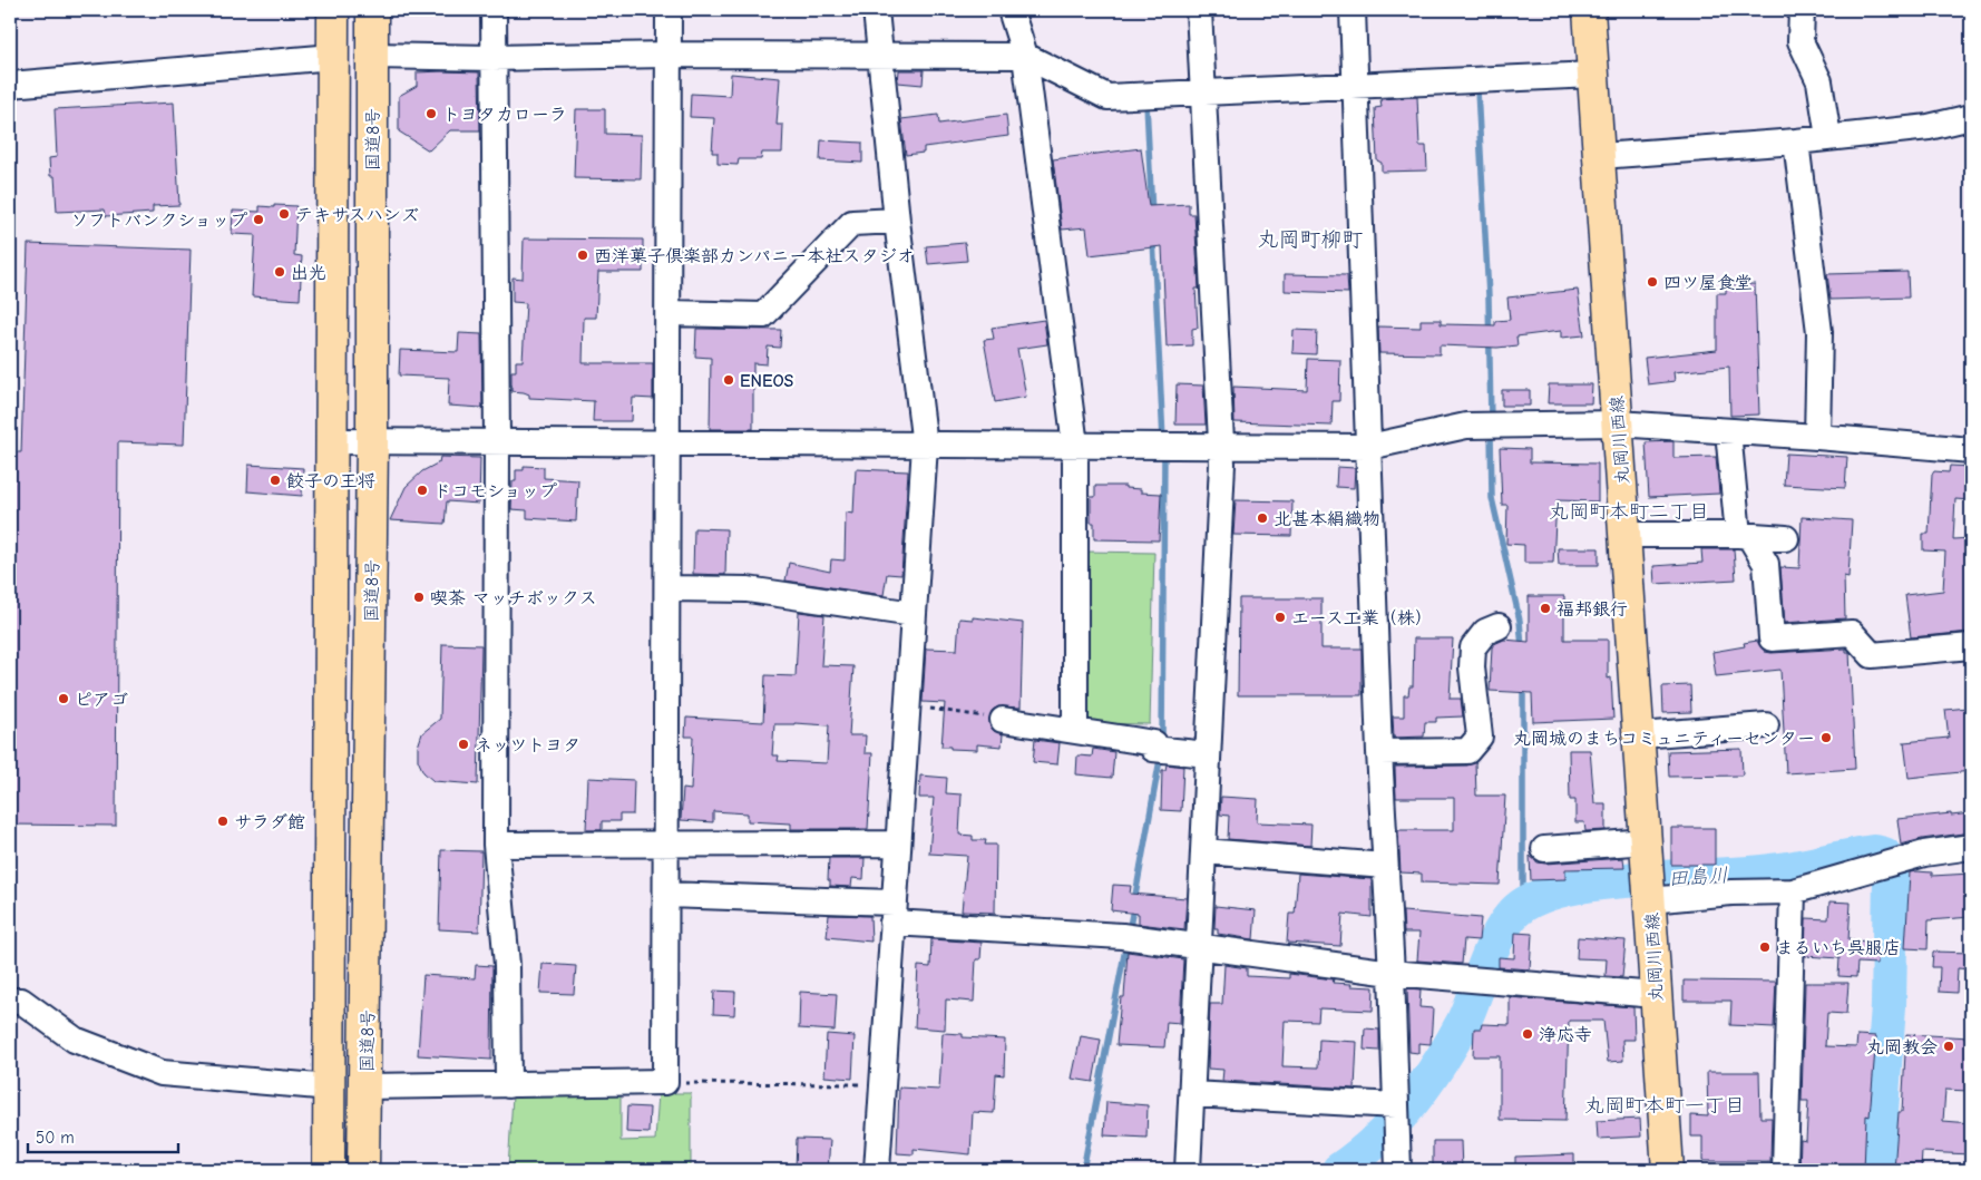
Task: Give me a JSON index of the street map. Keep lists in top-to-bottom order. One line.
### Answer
{"streets":{"main road":["国道8号","丸岡川西線"]},"districts":["丸岡町柳町","丸岡町本町二丁目","丸岡町本町一丁目"],"water":["田島川"],"places":["トヨタカローラ","テキサスハンズ","ソフトバンクショップ","西洋菓子倶楽部カンパニー本社スタジオ","出光","四ツ屋食堂","ENEOS","餃子の王将","ドコモショップ","北甚本絹織物","喫茶 マッチボックス","福邦銀行","エース工業（株）","ピアゴ","丸岡城のまちコミュニティーセンター","ネッツトヨタ","サラダ館","まるいち呉服店","浄応寺","丸岡教会"],"scale_bar":"50 m"}
